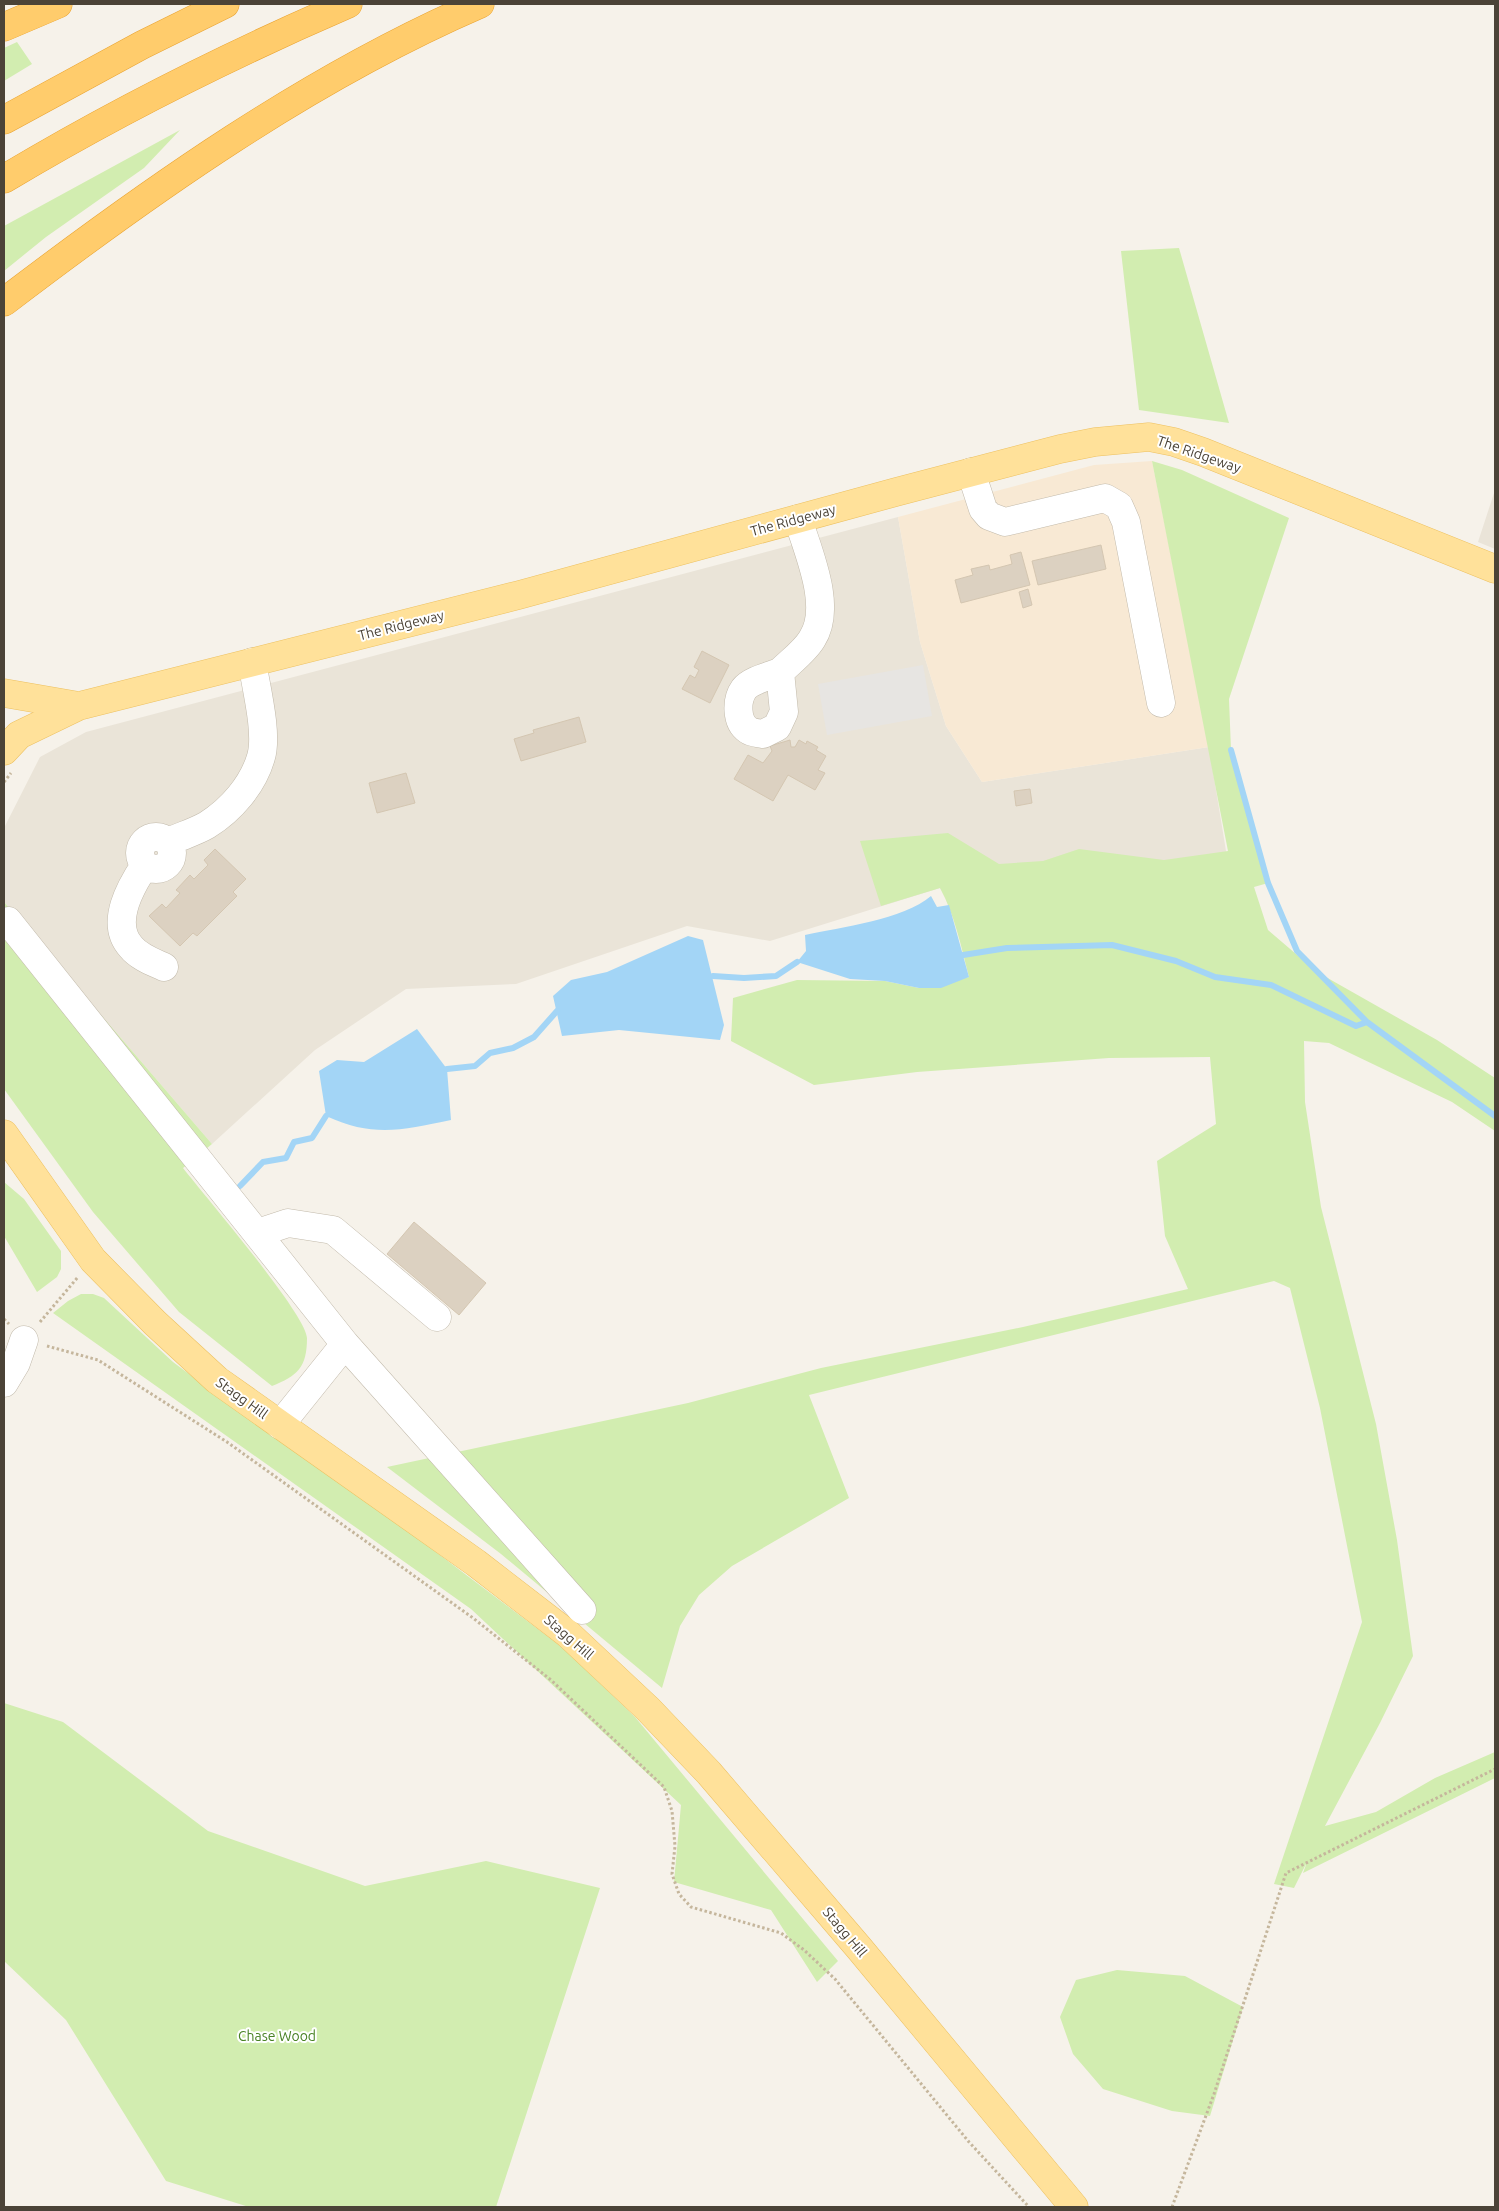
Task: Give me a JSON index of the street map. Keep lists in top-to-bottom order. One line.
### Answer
{"streets":{"main road":["The Ridgeway","Stagg Hill"]},"parks":["Chase Wood"]}
